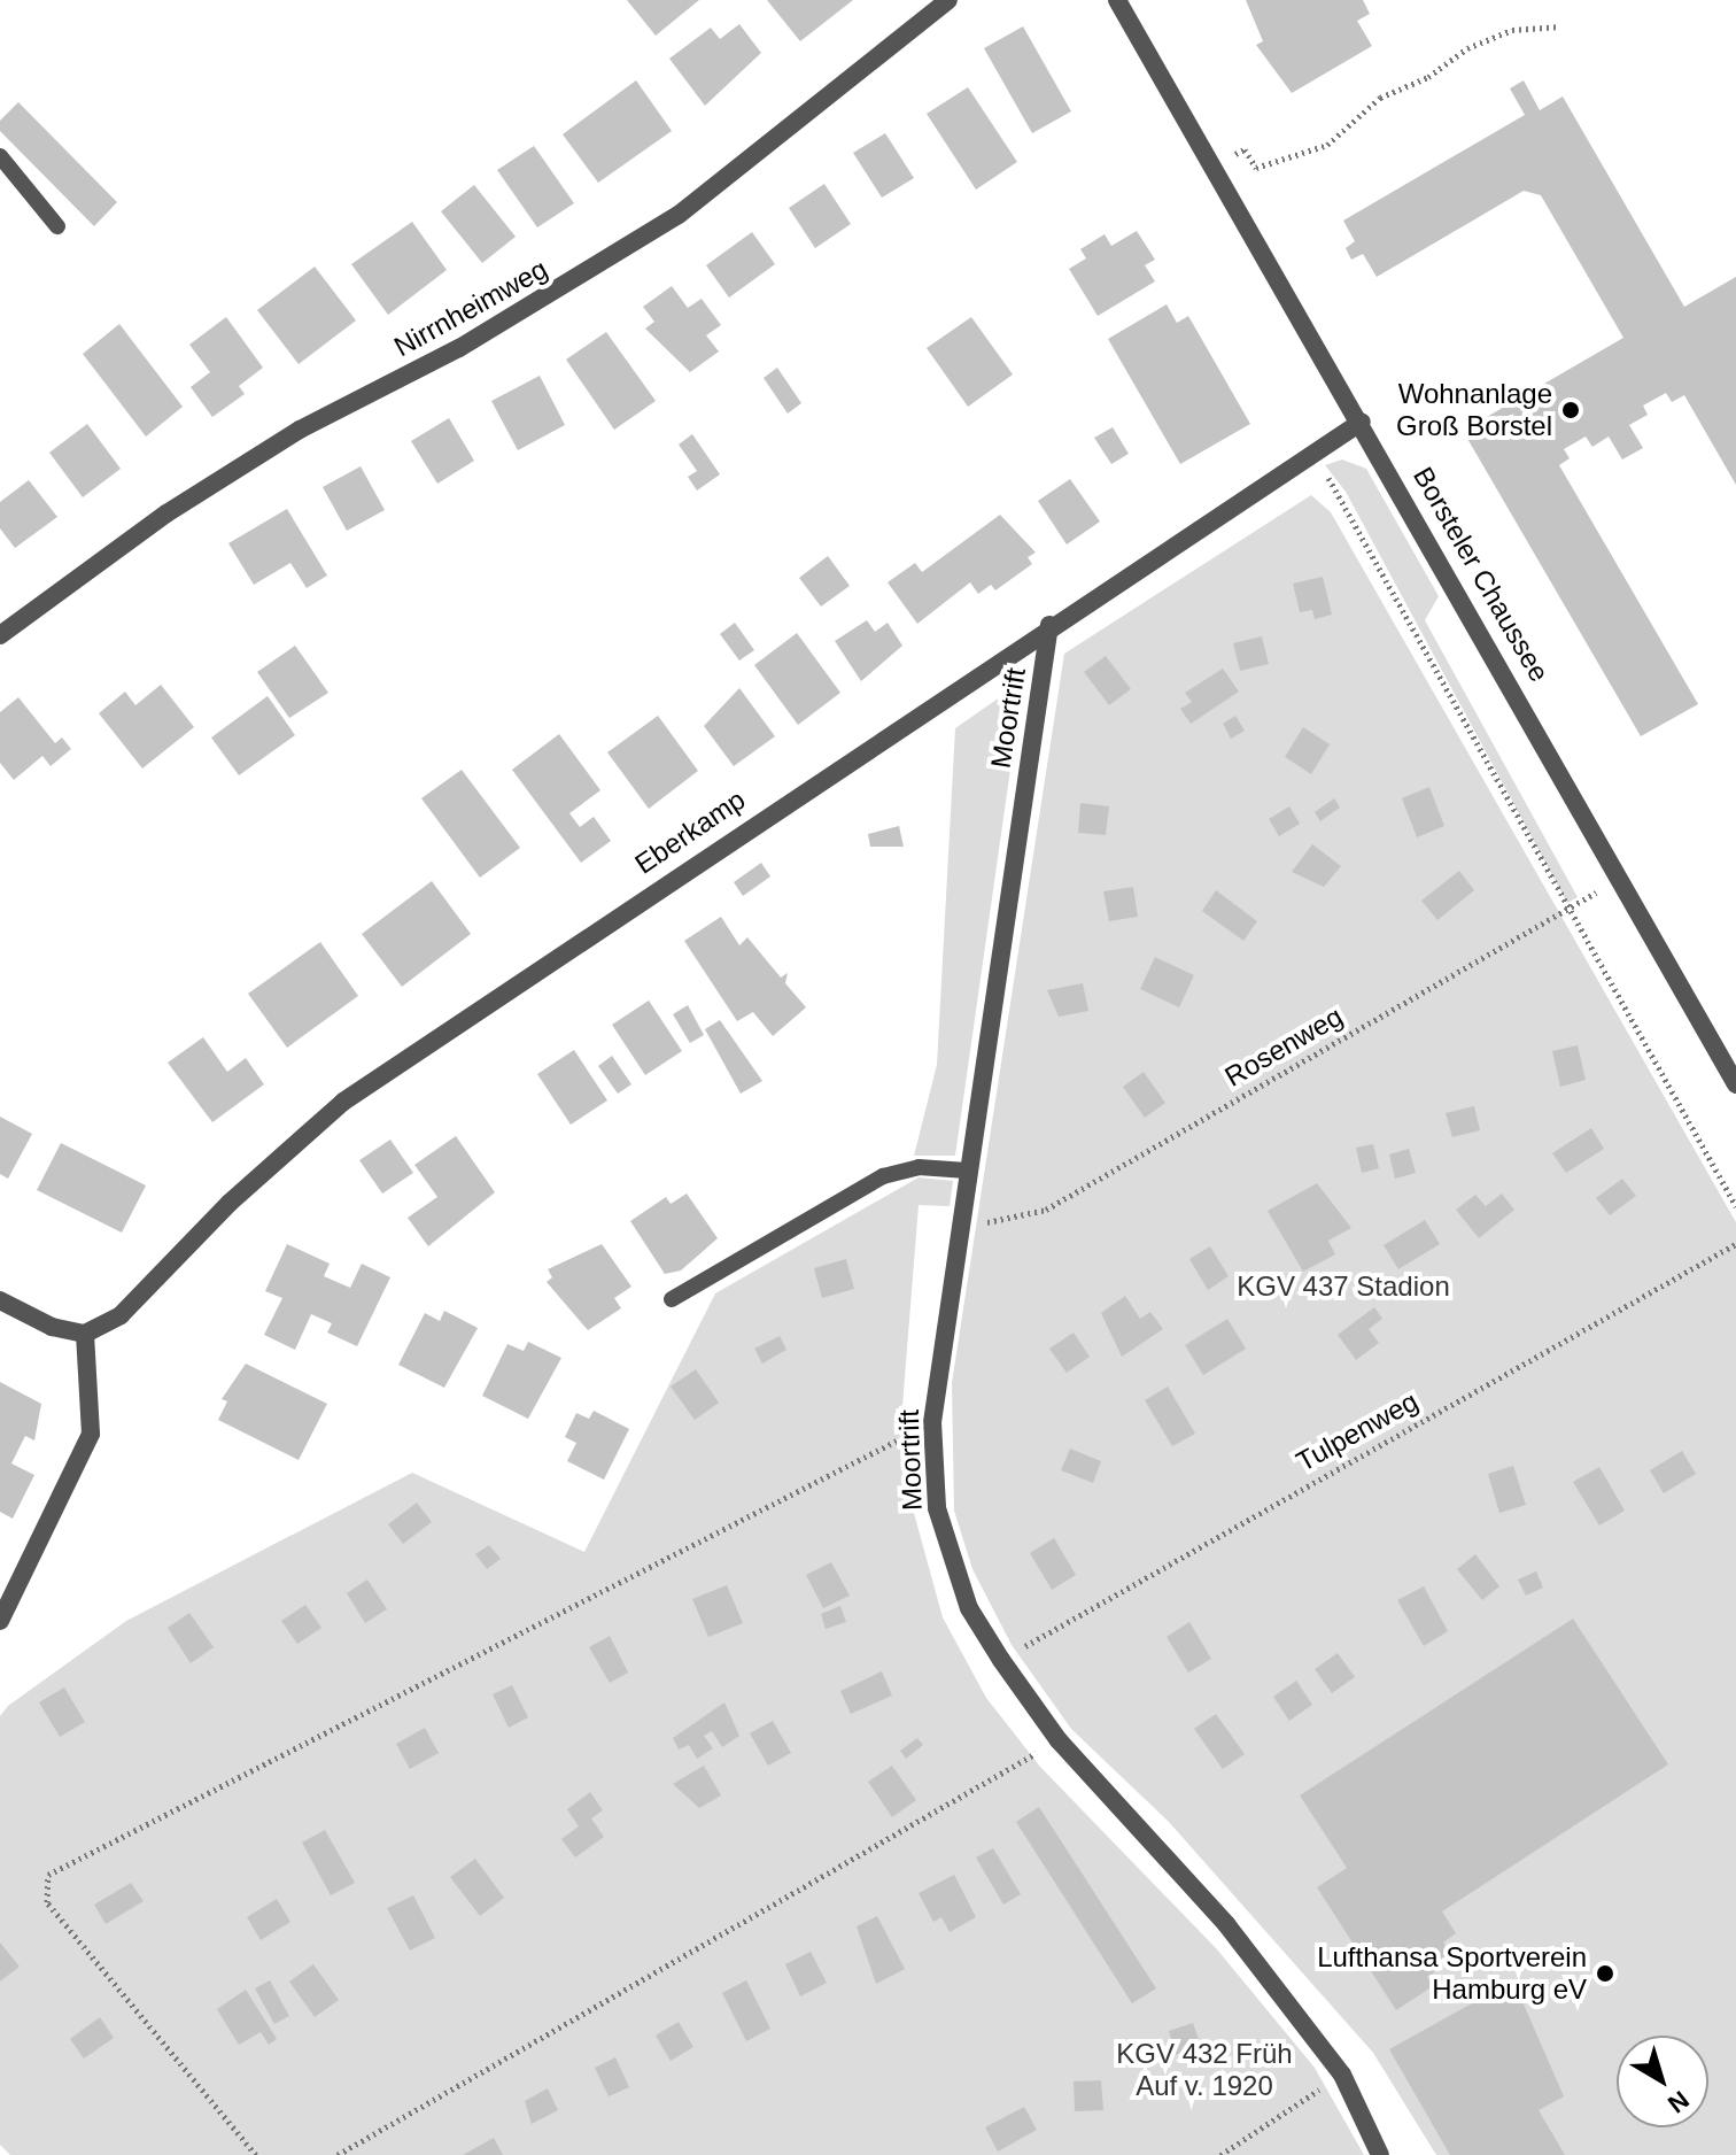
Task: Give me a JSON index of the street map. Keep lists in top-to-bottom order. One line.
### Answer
{"streets":{"street":["Nirrnheimweg","Borsteler Chaussee","Moortrift","Eberkamp"],"path":["Rosenweg","Tulpenweg"]},"crossings":[["Borsteler Chaussee","Eberkamp"],["Borsteler Chaussee","Rosenweg"],["Moortrift","Eberkamp"],["Moortrift","Rosenweg"],["Moortrift","Tulpenweg"]],"parks":["KGV 437 Stadion","KGV 432 Früh Auf v. 1920"],"places":["Wohnanlage Groß Borstel","Lufthansa Sportverein Hamburg eV"],"north":"bottom right"}
